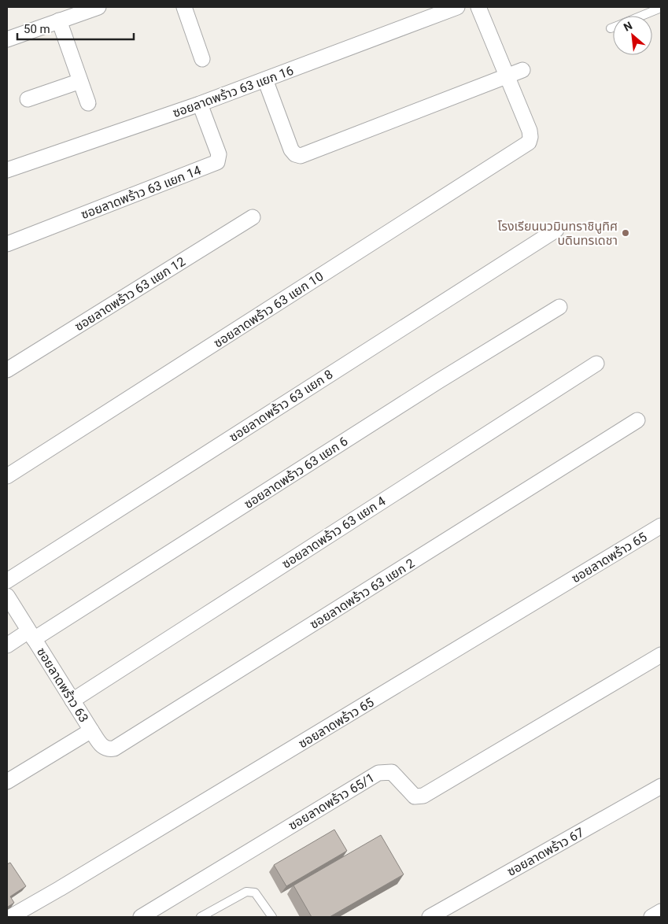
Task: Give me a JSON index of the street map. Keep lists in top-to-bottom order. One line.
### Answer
{"streets":{"street":["ซอยลาดพร้าว 63 แยก 16","ซอยลาดพร้าว 63 แยก 14","ซอยลาดพร้าว 63 แยก 12","ซอยลาดพร้าว 63 แยก 10","ซอยลาดพร้าว 63 แยก 8","ซอยลาดพร้าว 63 แยก 6","ซอยลาดพร้าว 63 แยก 4","ซอยลาดพร้าว 65","ซอยลาดพร้าว 63 แยก 2","ซอยลาดพร้าว 63","ซอยลาดพร้าว 65/1","ซอยลาดพร้าว 67"]},"crossings":[["ซอยลาดพร้าว 63 แยก 16","ซอยลาดพร้าว 63 แยก 14"],["ซอยลาดพร้าว 63 แยก 6","ซอยลาดพร้าว 63"],["ซอยลาดพร้าว 63 แยก 4","ซอยลาดพร้าว 63"],["ซอยลาดพร้าว 63 แยก 2","ซอยลาดพร้าว 63"]],"places":["โรงเรียนนวมินทราชินูทิศ บดินทรเดชา"],"scale_bar":"50 m","north":"top left"}
